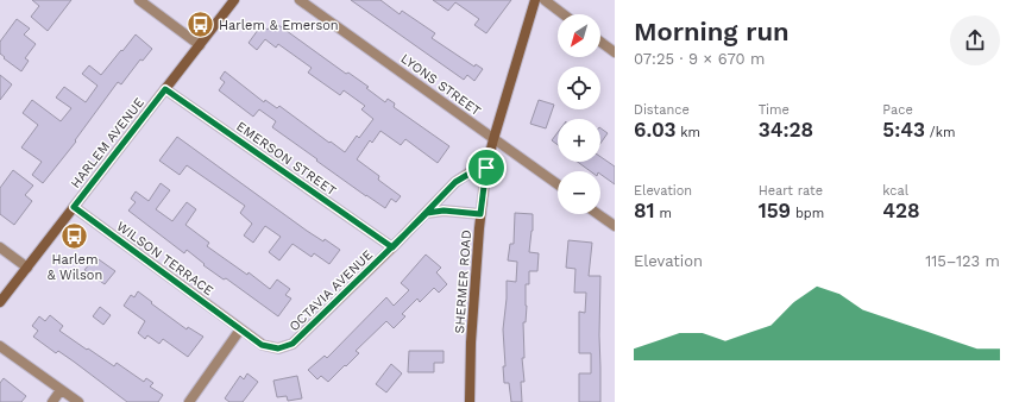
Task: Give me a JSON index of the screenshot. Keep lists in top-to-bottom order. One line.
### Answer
{"streets":{"main road":["HARLEM AVENUE","SHERMER ROAD"],"street":["LYONS STREET","EMERSON STREET","WILSON TERRACE","OCTAVIA AVENUE"]},"crossings":[["LYONS STREET","SHERMER ROAD"],["HARLEM AVENUE","EMERSON STREET"],["HARLEM AVENUE","WILSON TERRACE"],["EMERSON STREET","OCTAVIA AVENUE"],["WILSON TERRACE","OCTAVIA AVENUE"],["SHERMER ROAD","OCTAVIA AVENUE"]],"places":{"bus stop":["Harlem & Emerson","Harlem & Wilson"]},"north":"bottom left","page":{"heading":["Morning run","07:25 · 9 × 670 m"],"map_buttons":["+","−"],"stats":[["Distance","6.03 km"],["Time","34:28"],["Pace","5:43 /km"],["Elevation","81 m"],["Heart rate","159 bpm"],["kcal","428"]],"chart":["Elevation","115–123 m"]}}
